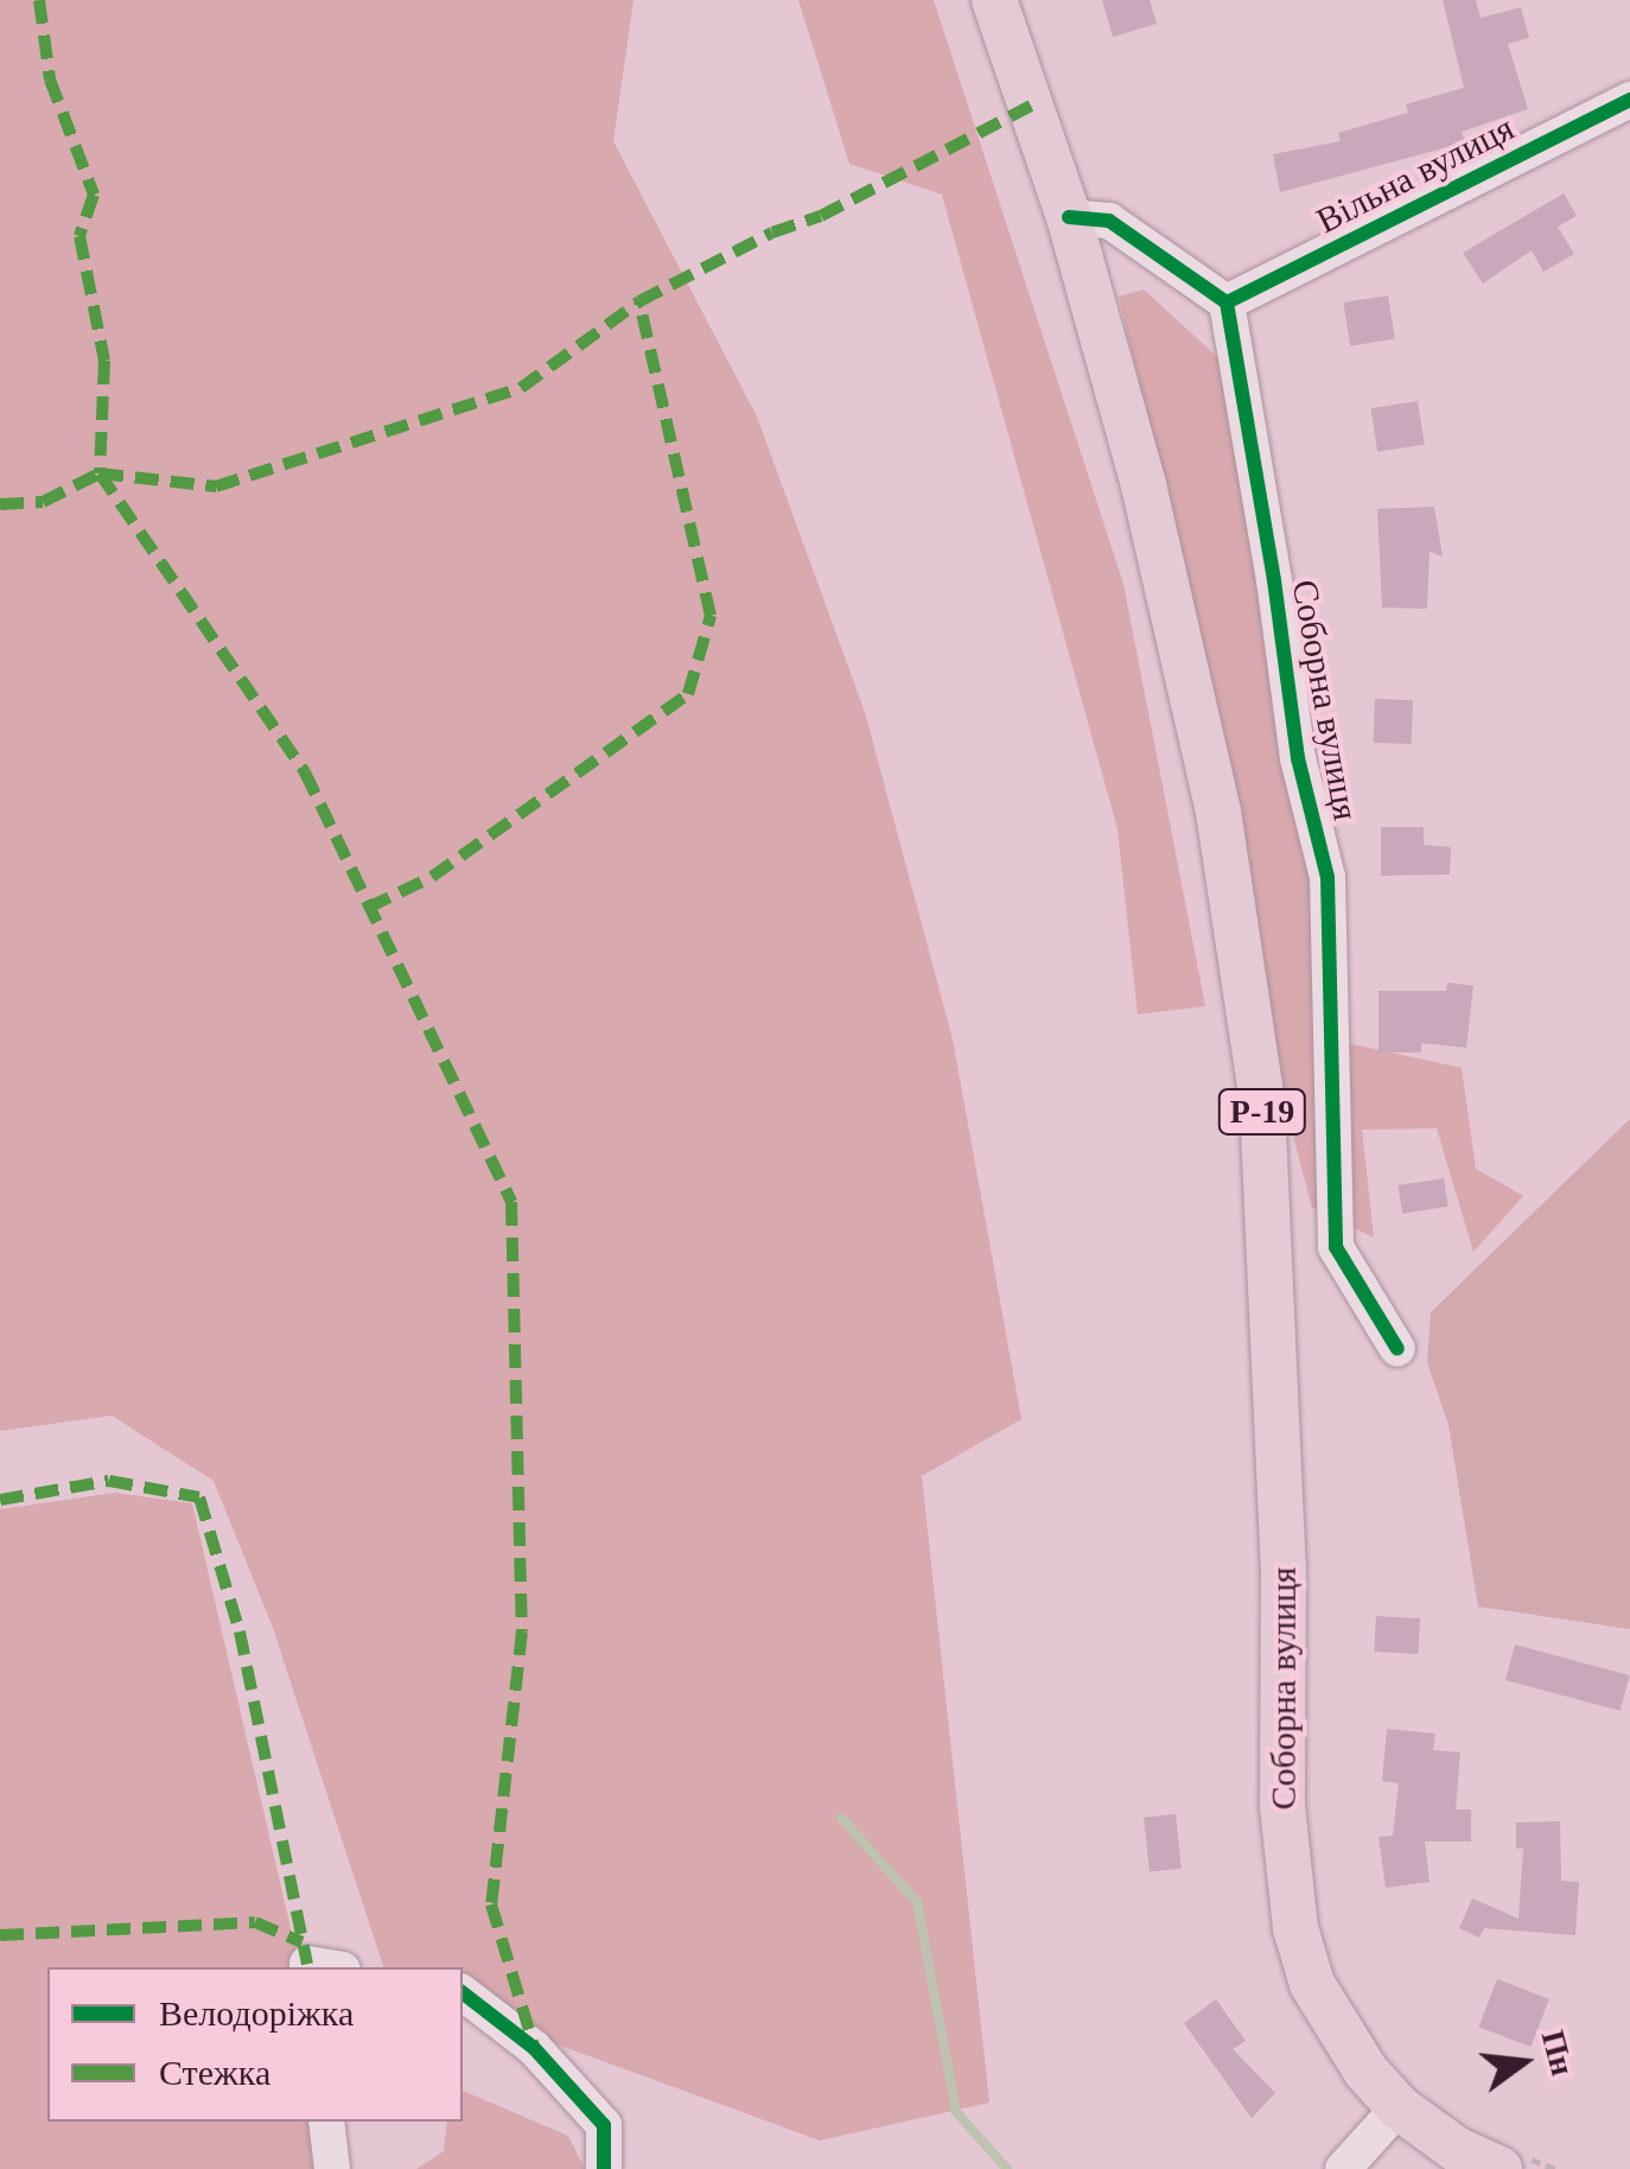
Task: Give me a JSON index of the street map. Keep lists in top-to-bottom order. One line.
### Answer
{"streets":{"main road":["Соборна вулиця","Р-19"],"street":["Вільна вулиця"]},"crossings":[["Вільна вулиця","Соборна вулиця"]],"legend":["Велодоріжка","Стежка"],"north":"right"}
